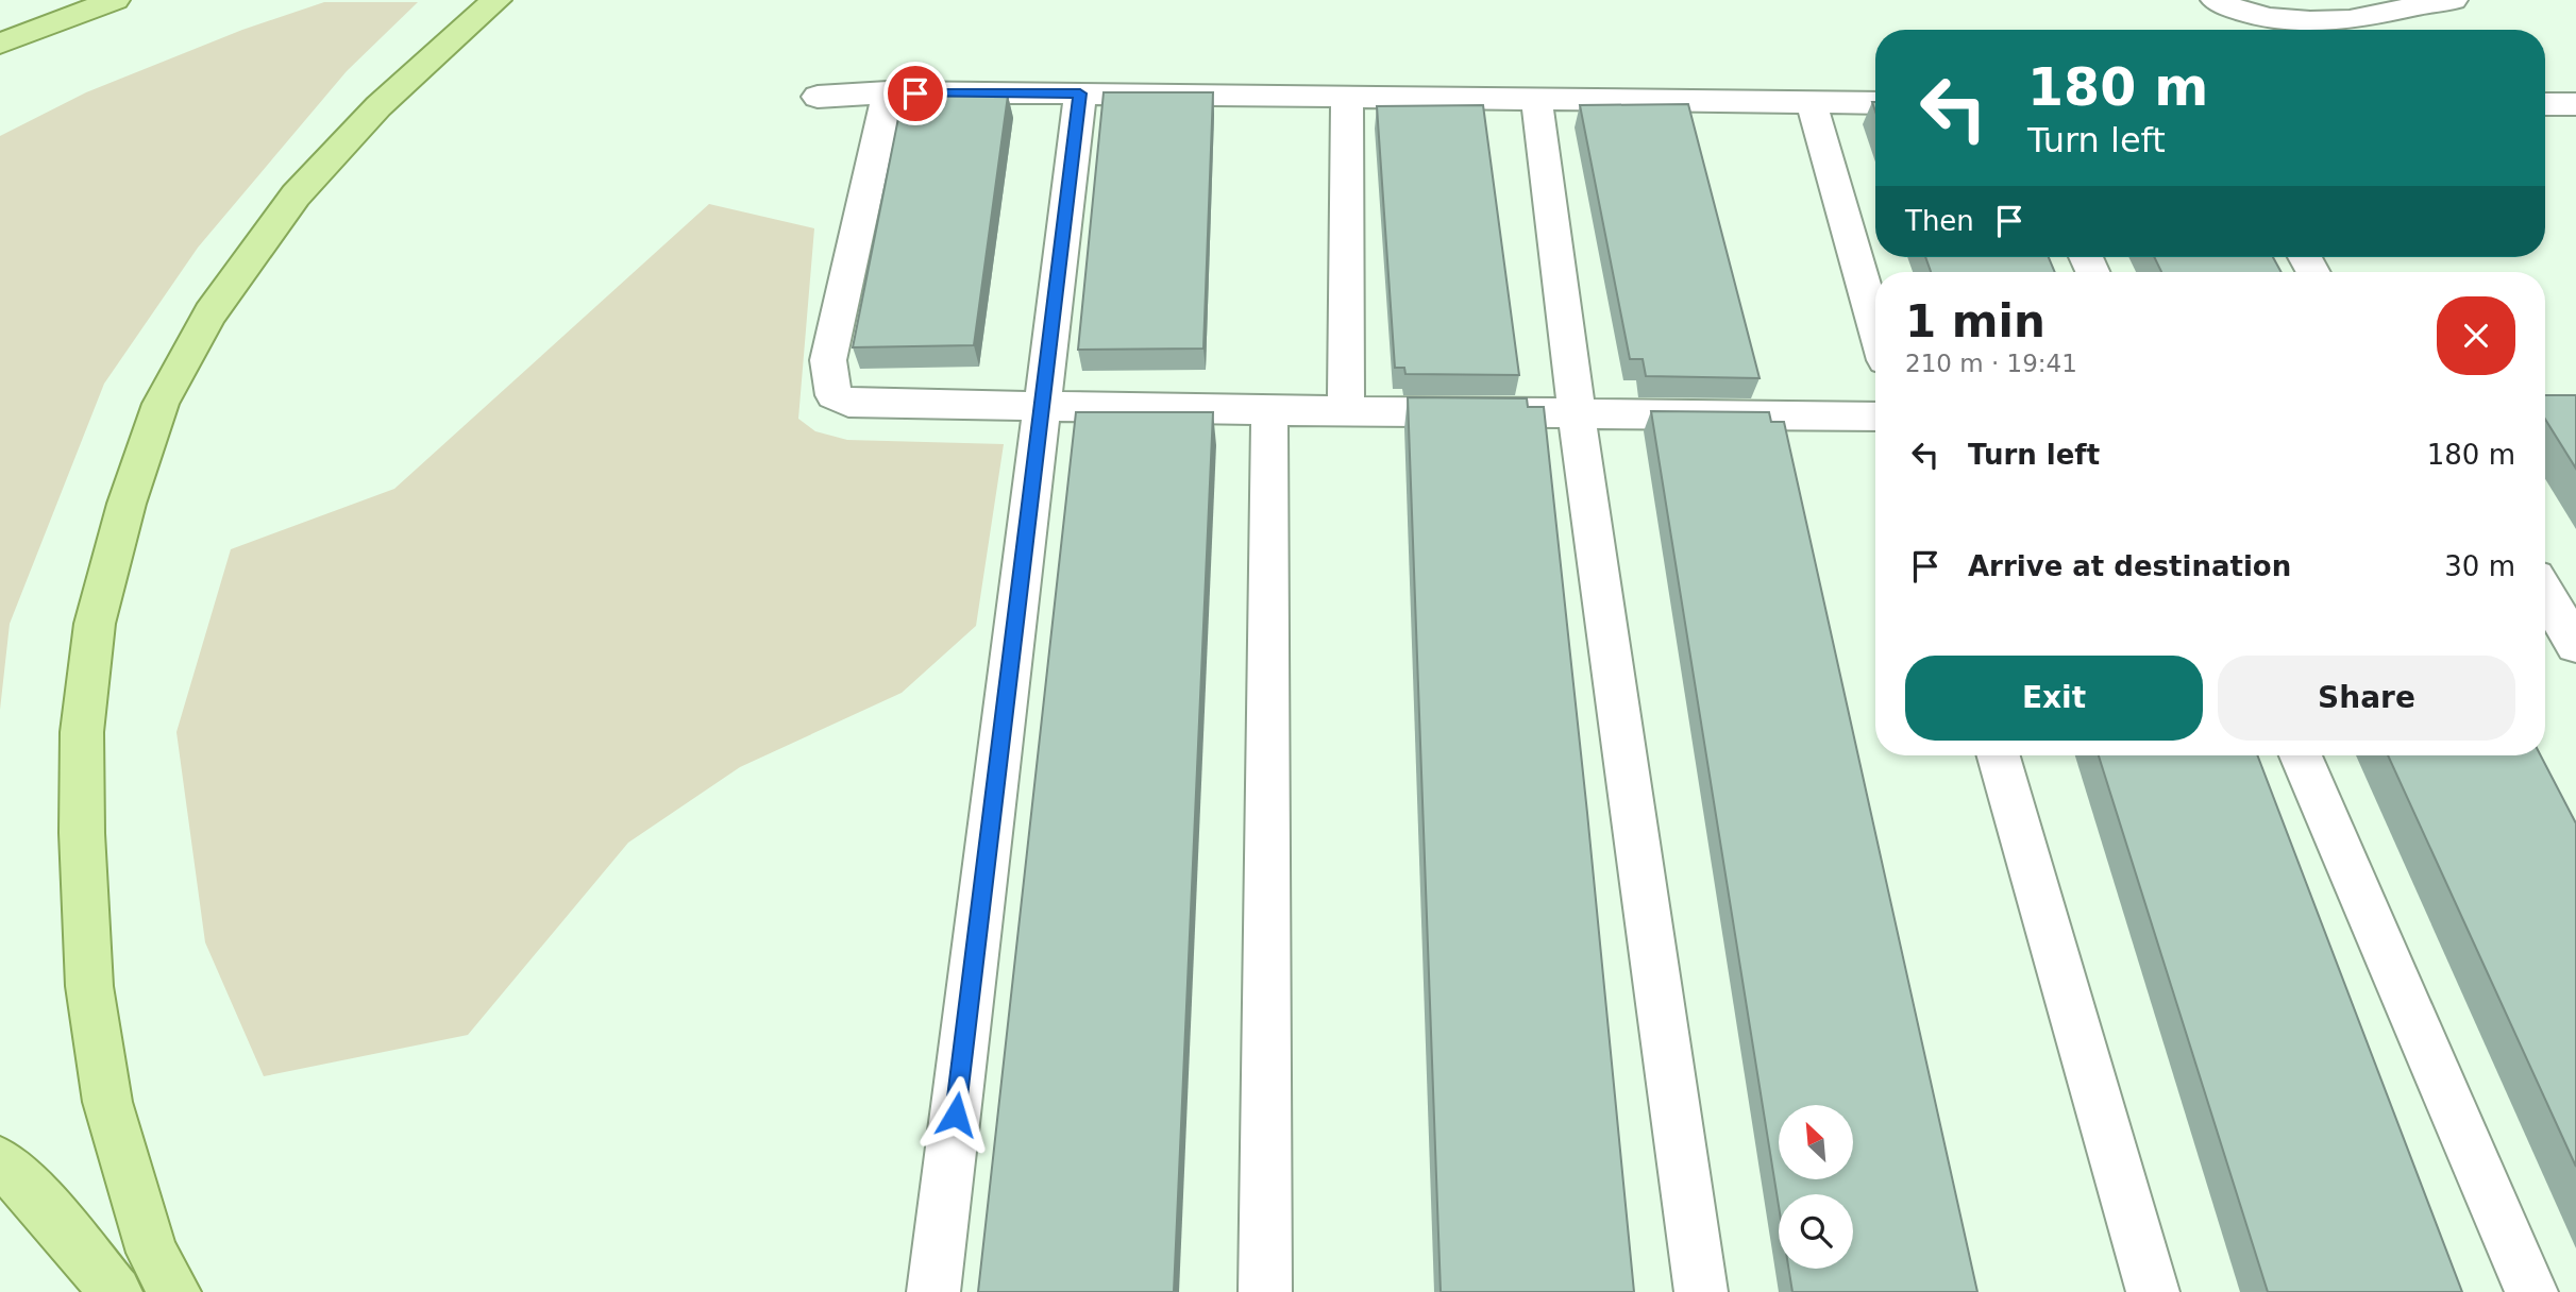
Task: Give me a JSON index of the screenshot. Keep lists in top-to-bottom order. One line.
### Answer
{"north":"top left","page":{"turn":["180 m","Turn left"],"then":"Then","heading":["1 min","210 m · 19:41"],"list":[{"name":"Turn left","value":"180 m"},{"name":"Arrive at destination","value":"30 m"}],"buttons":["Exit","Share"]}}
